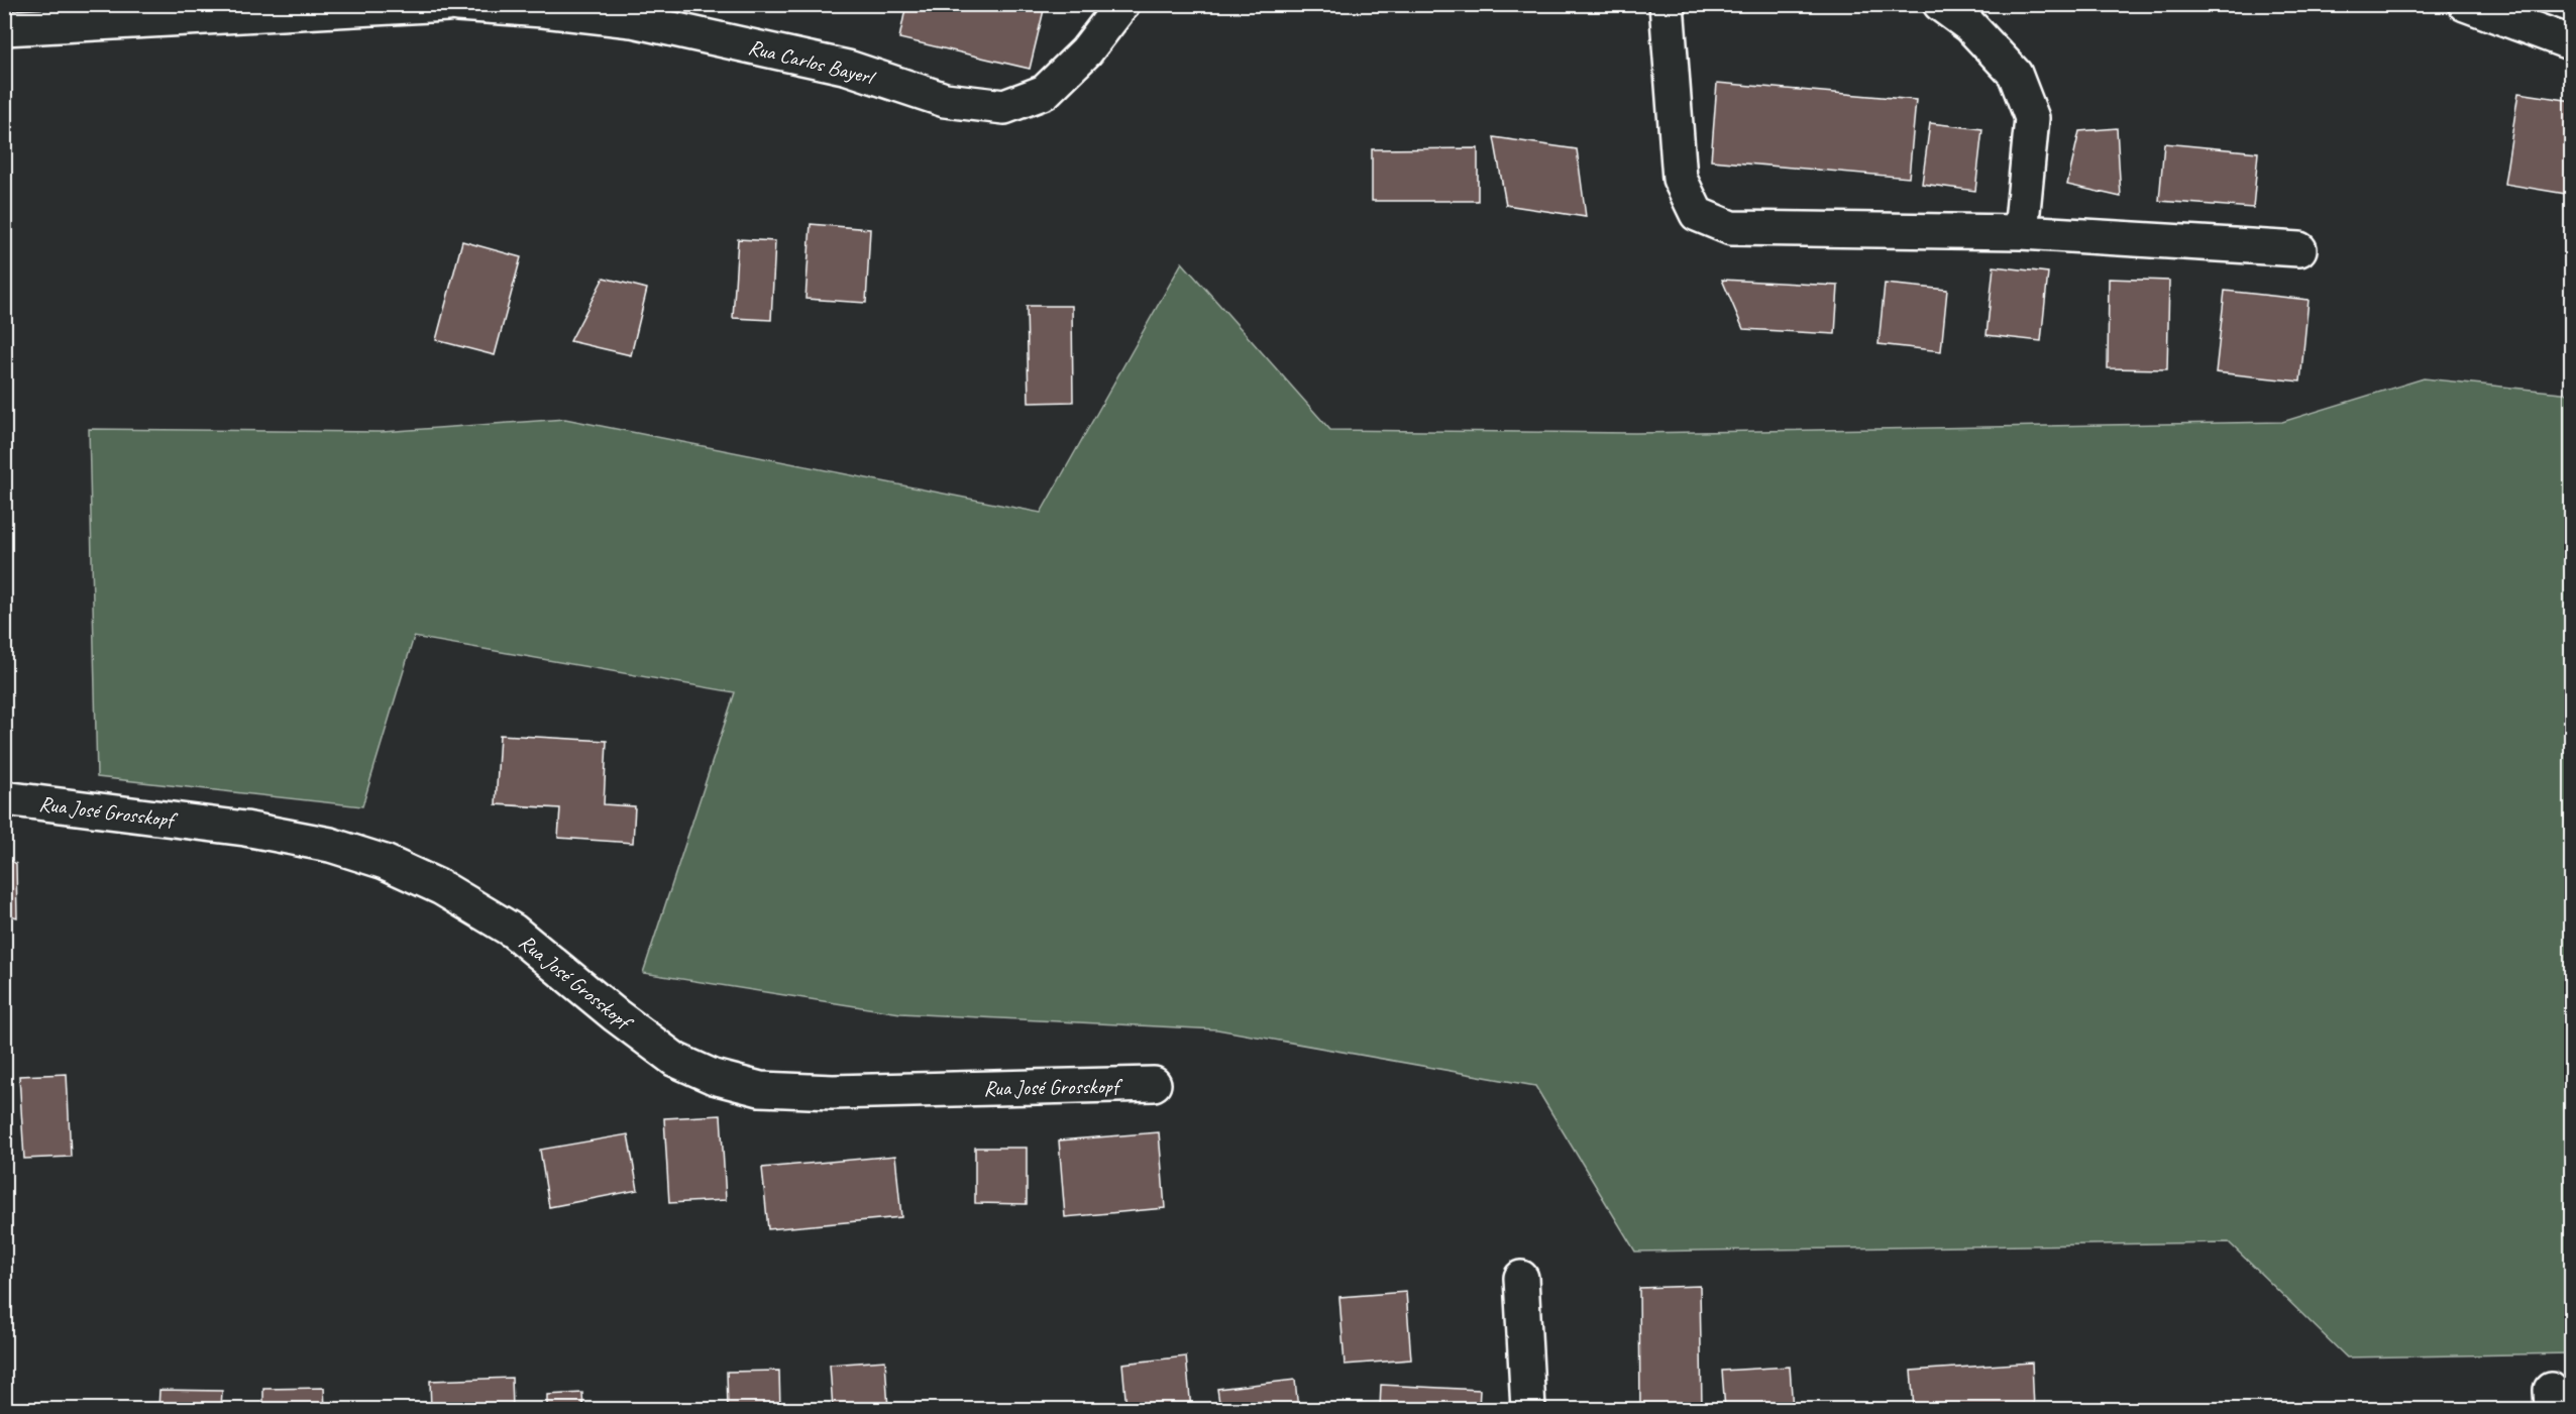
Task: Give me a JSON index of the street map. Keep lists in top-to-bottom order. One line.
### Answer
{"streets":{"street":["Rua Carlos Bayerl","Rua José Grosskopf"]}}
